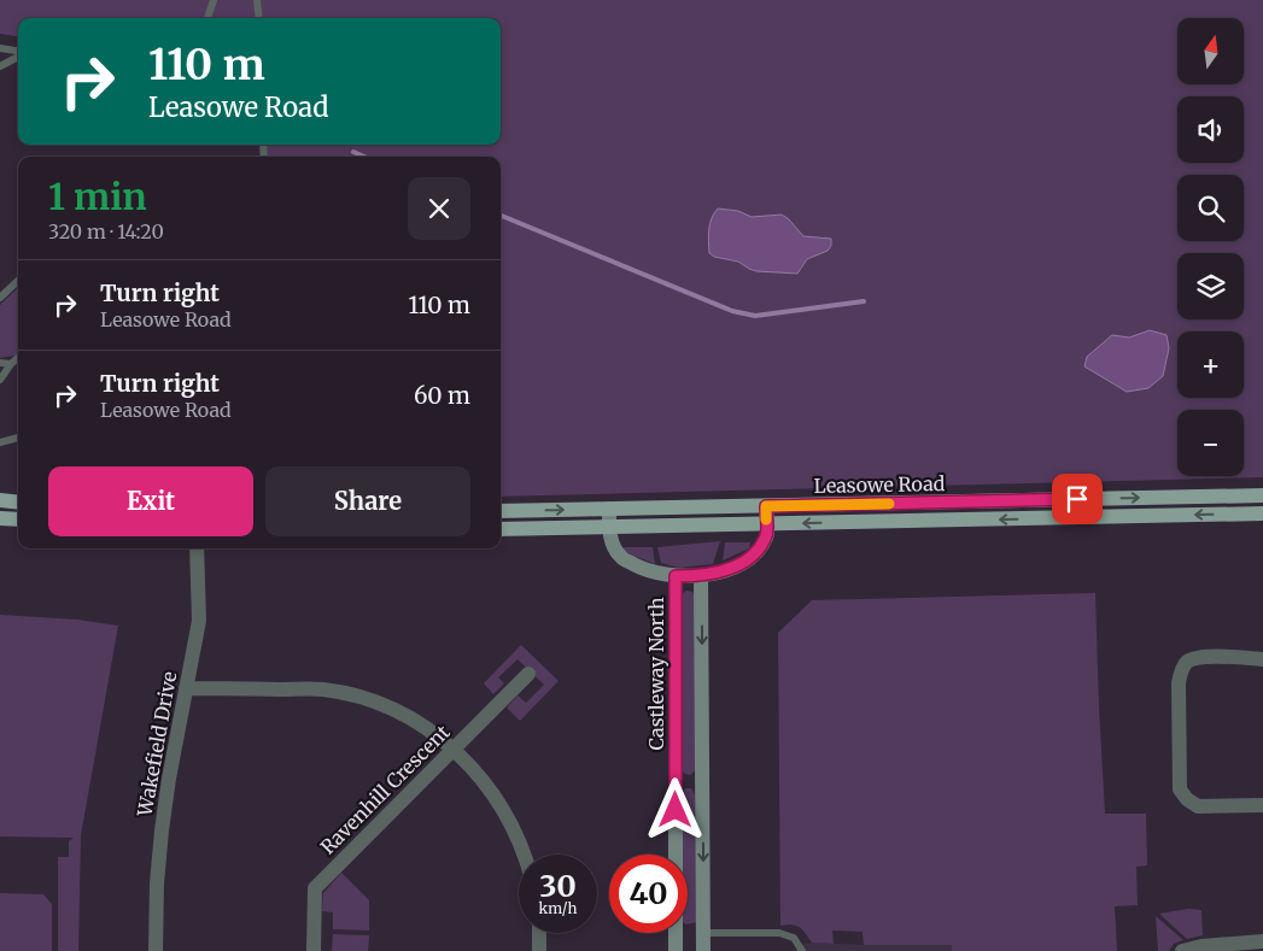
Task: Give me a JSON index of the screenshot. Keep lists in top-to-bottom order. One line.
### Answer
{"streets":{"main road":["Leasowe Road"],"street":["Castleway North","Wakefield Drive","Ravenhill Crescent"]},"north":"top","page":{"map_buttons":["+","−"],"turn":["110 m","Leasowe Road"],"heading":["1 min","320 m · 14:20"],"list":[{"name":"Turn right","note":"Leasowe Road","value":"110 m"},{"name":"Turn right","note":"Leasowe Road","value":"60 m"}],"buttons":["Exit","Share"],"speed":"30 km/h","limit":"40"}}
